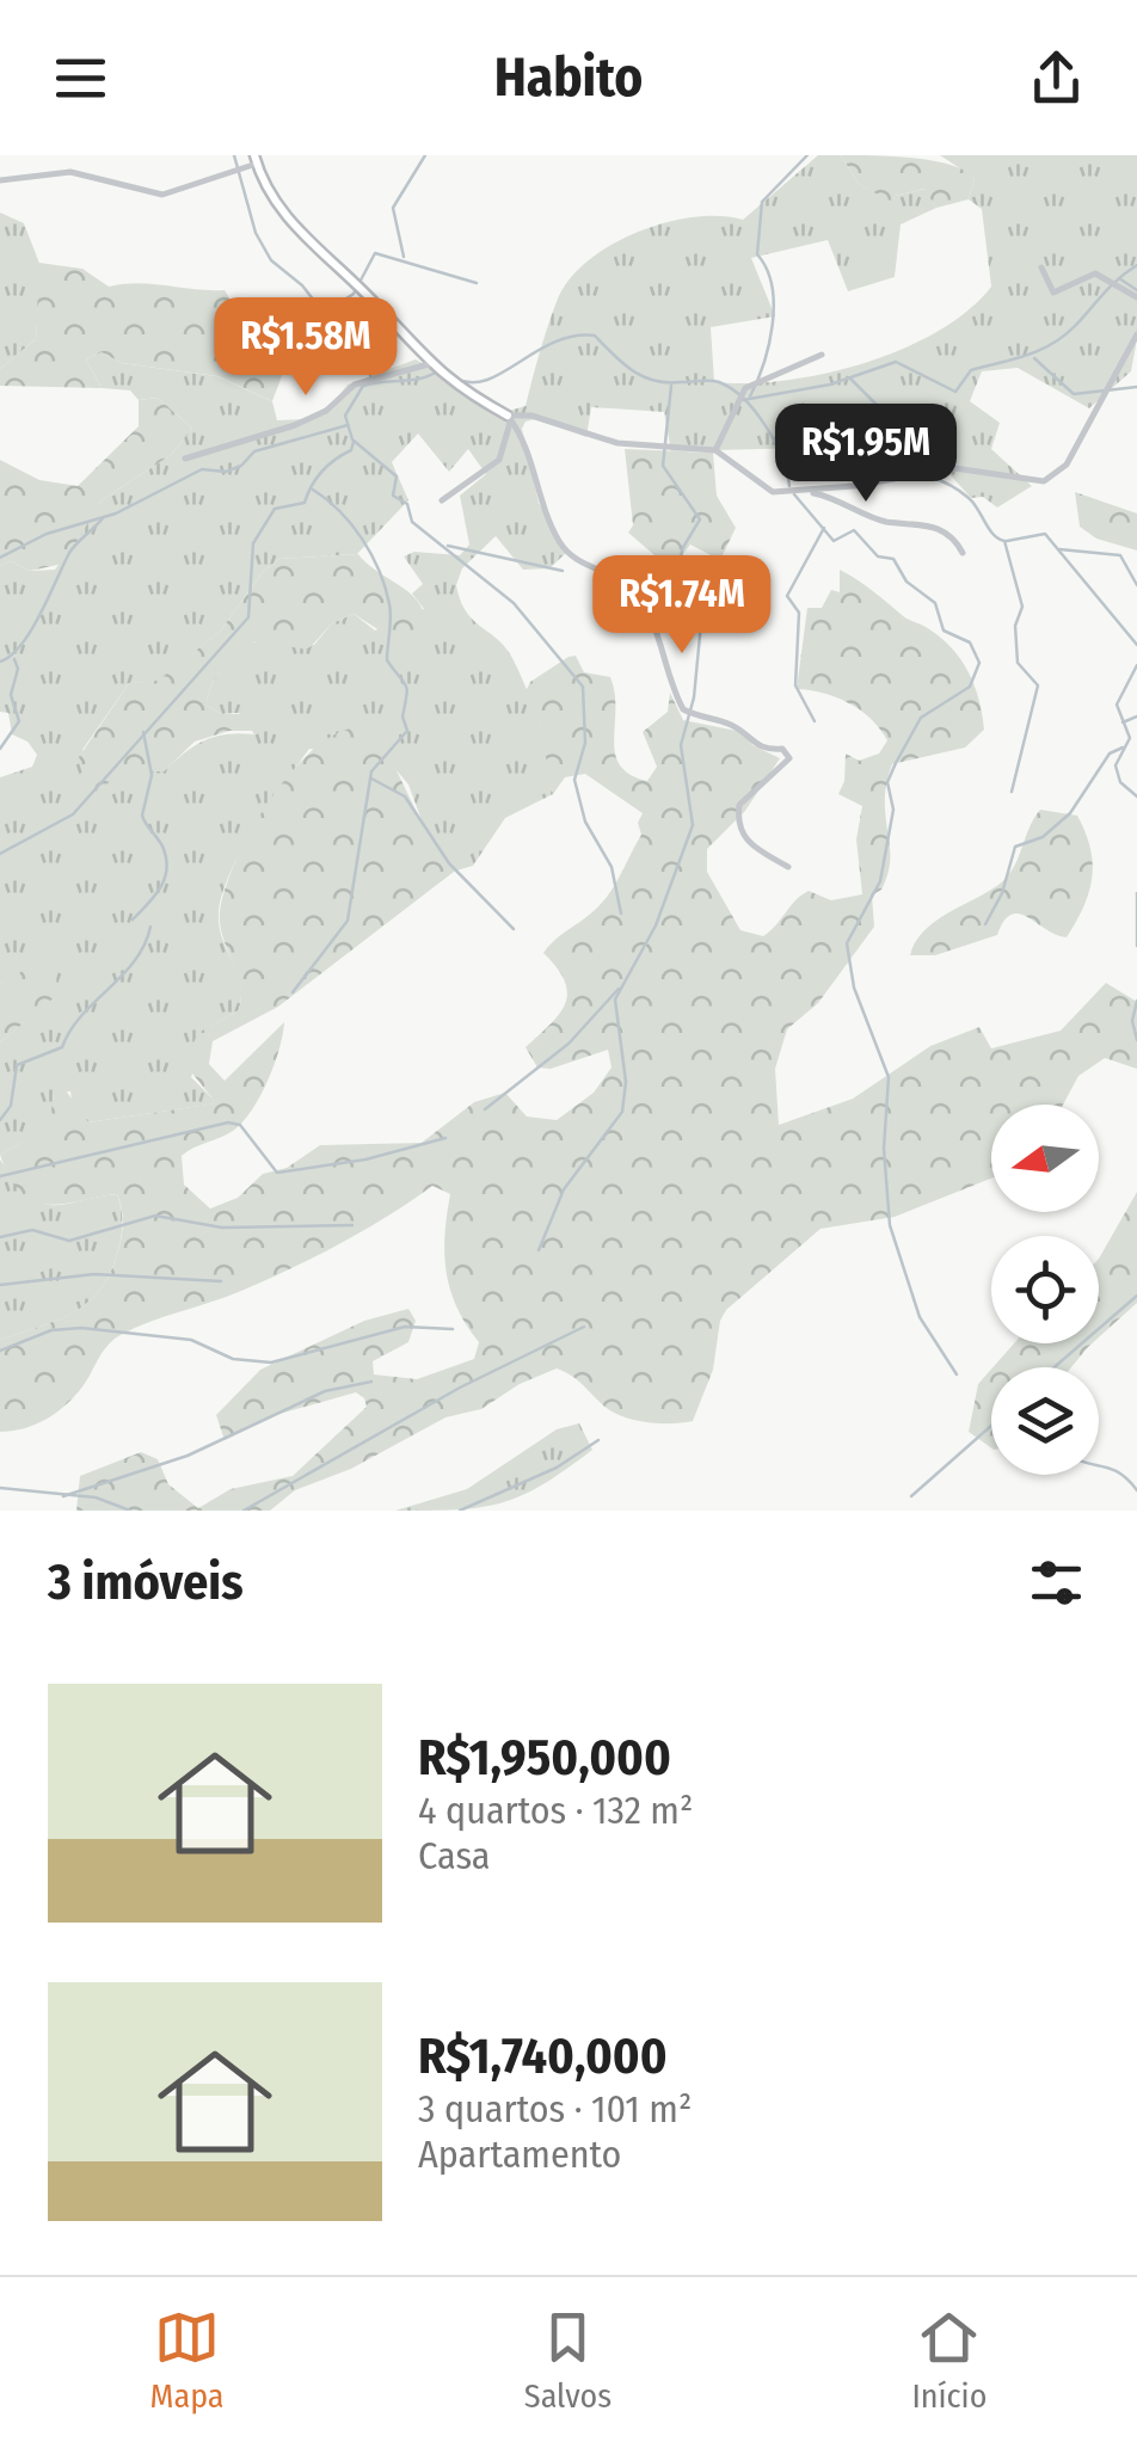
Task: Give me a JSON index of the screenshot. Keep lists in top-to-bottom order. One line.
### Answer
{"north":"left","page":{"header":"Habito","price":["R$1.58M","R$1.95M","R$1.74M"],"heading":"3 imóveis","list":[{"name":"R$1,950,000","note":"4 quartos · 132 m² · Casa"},{"name":"R$1,740,000","note":"3 quartos · 101 m² · Apartamento"}],"tabs":["Mapa","Salvos","Início"]}}
